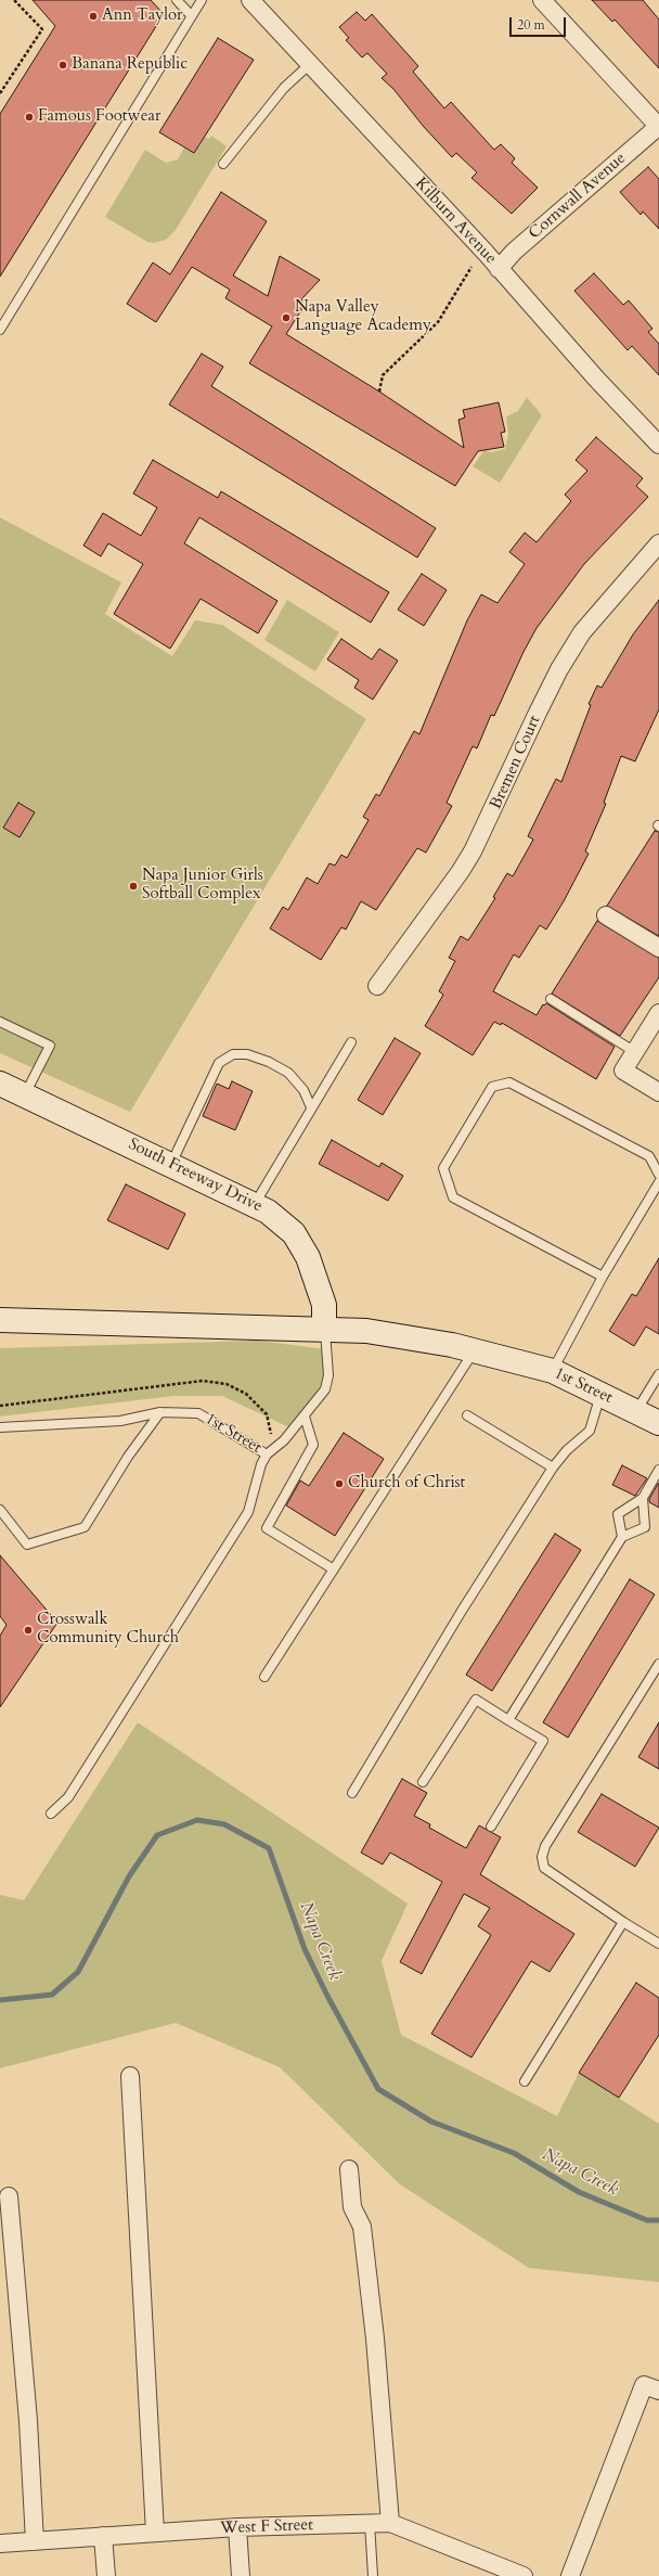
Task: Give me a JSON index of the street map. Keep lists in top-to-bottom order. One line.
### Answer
{"streets":{"main road":["South Freeway Drive","1st Street"],"street":["Cornwall Avenue","Kilburn Avenue","Bremen Court","West F Street"]},"crossings":[["Cornwall Avenue","Kilburn Avenue"],["South Freeway Drive","1st Street"]],"water":["Napa Creek"],"places":["Ann Taylor","Banana Republic","Famous Footwear","Napa Valley Language Academy","Napa Junior Girls Softball Complex","Church of Christ","Crosswalk Community Church"],"scale_bar":"20 m"}
